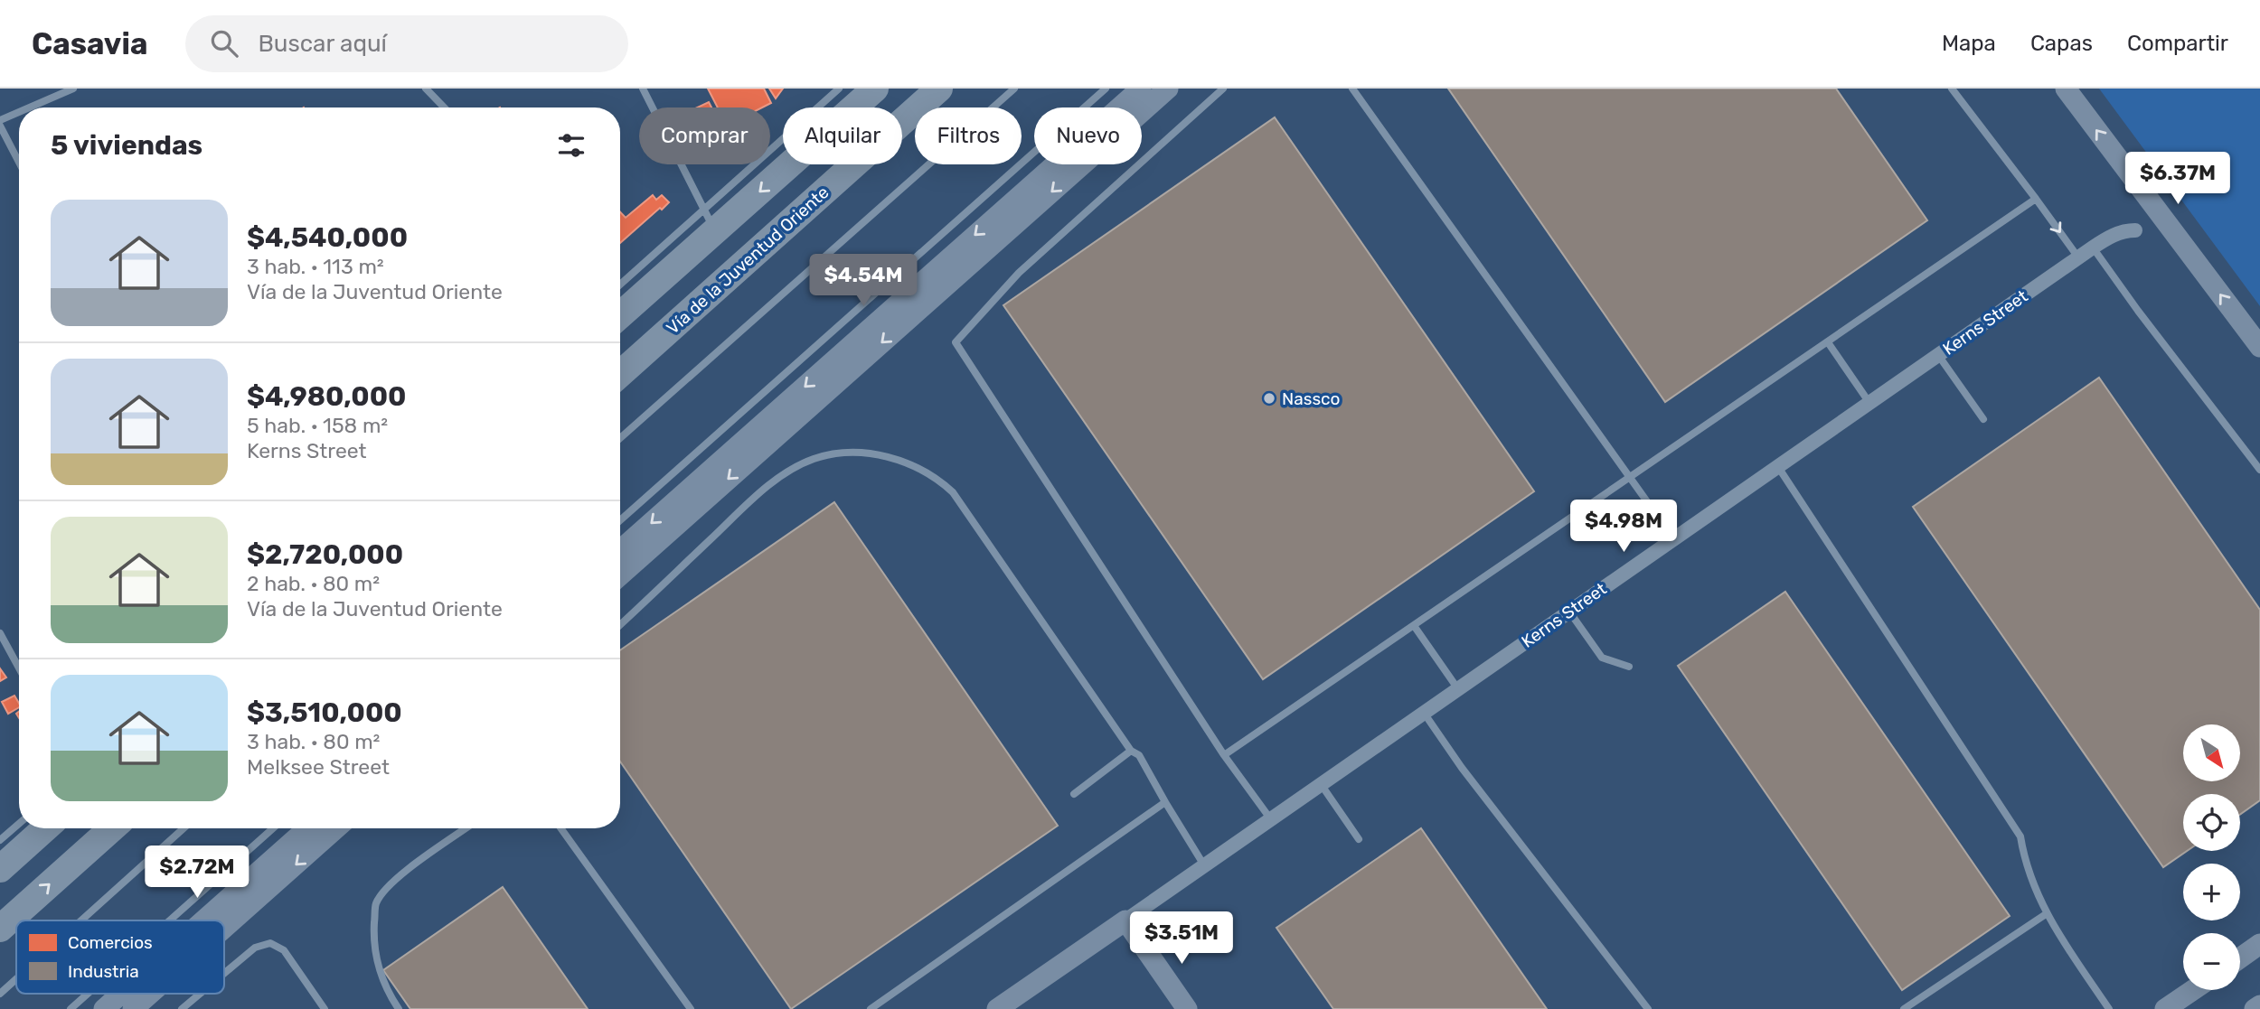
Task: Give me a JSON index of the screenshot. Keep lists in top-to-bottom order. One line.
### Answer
{"streets":{"highway":["Vía de la Juventud Oriente"],"main road":["Kerns Street"]},"places":["Nassco"],"legend":["Comercios","Industria"],"north":"bottom right","page":{"header":"Casavia","search":"Buscar aquí","nav":["Mapa","Capas","Compartir"],"chip":["Comprar","Alquilar","Filtros","Nuevo"],"heading":"5 viviendas","price":["$6.37M","$4.54M","$4.98M","$2.72M","$3.51M"],"list":[{"name":"$4,540,000","note":"3 hab. · 113 m² · Vía de la Juventud Oriente"},{"name":"$4,980,000","note":"5 hab. · 158 m² · Kerns Street"},{"name":"$2,720,000","note":"2 hab. · 80 m² · Vía de la Juventud Oriente"},{"name":"$3,510,000","note":"3 hab. · 80 m² · Melksee Street"}],"map_buttons":["+","−"]}}
